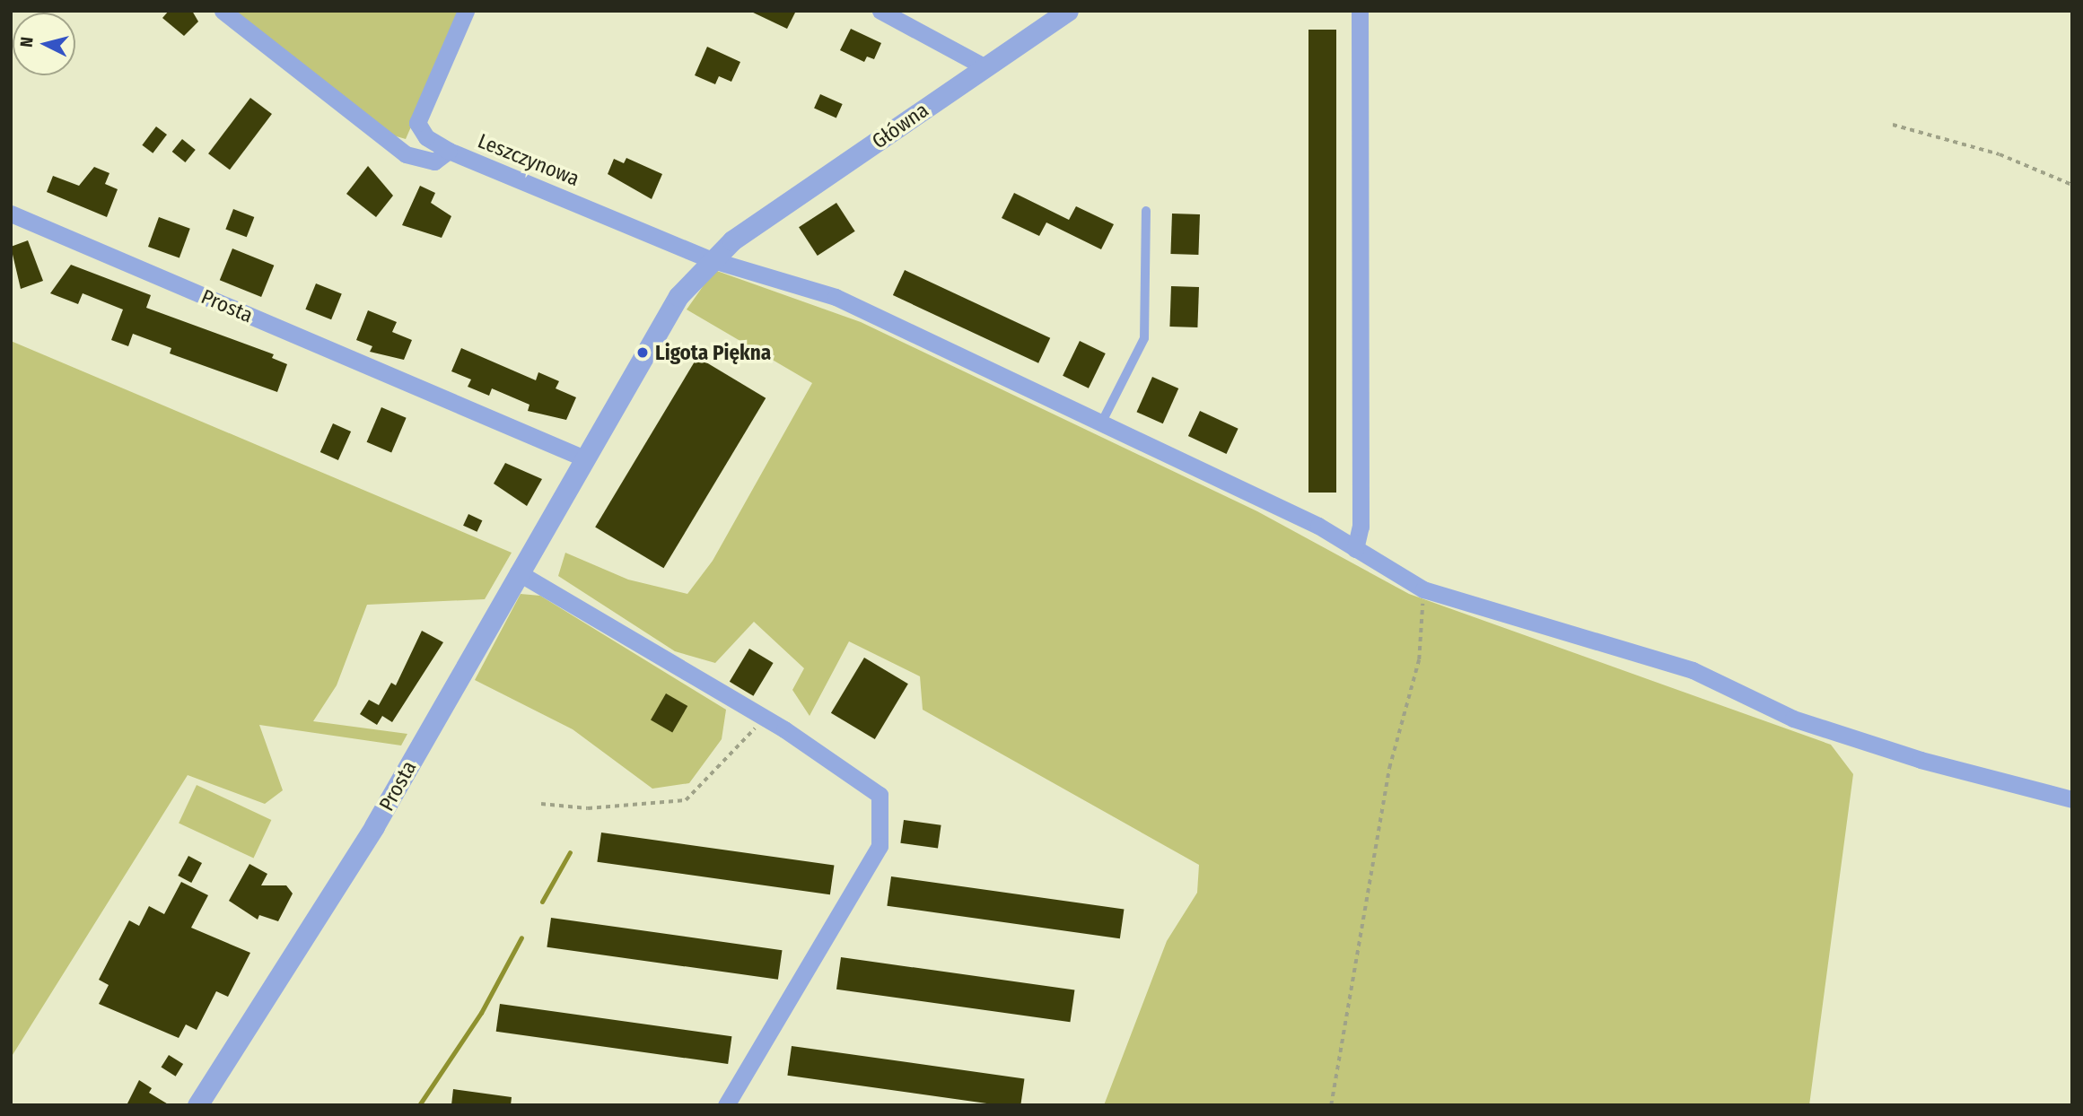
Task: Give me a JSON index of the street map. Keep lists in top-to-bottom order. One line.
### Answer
{"streets":{"street":["Główna","Leszczynowa","Prosta"]},"crossings":[["Główna","Prosta"],["Leszczynowa","Prosta"]],"places":["Ligota Piękna"],"north":"left"}
